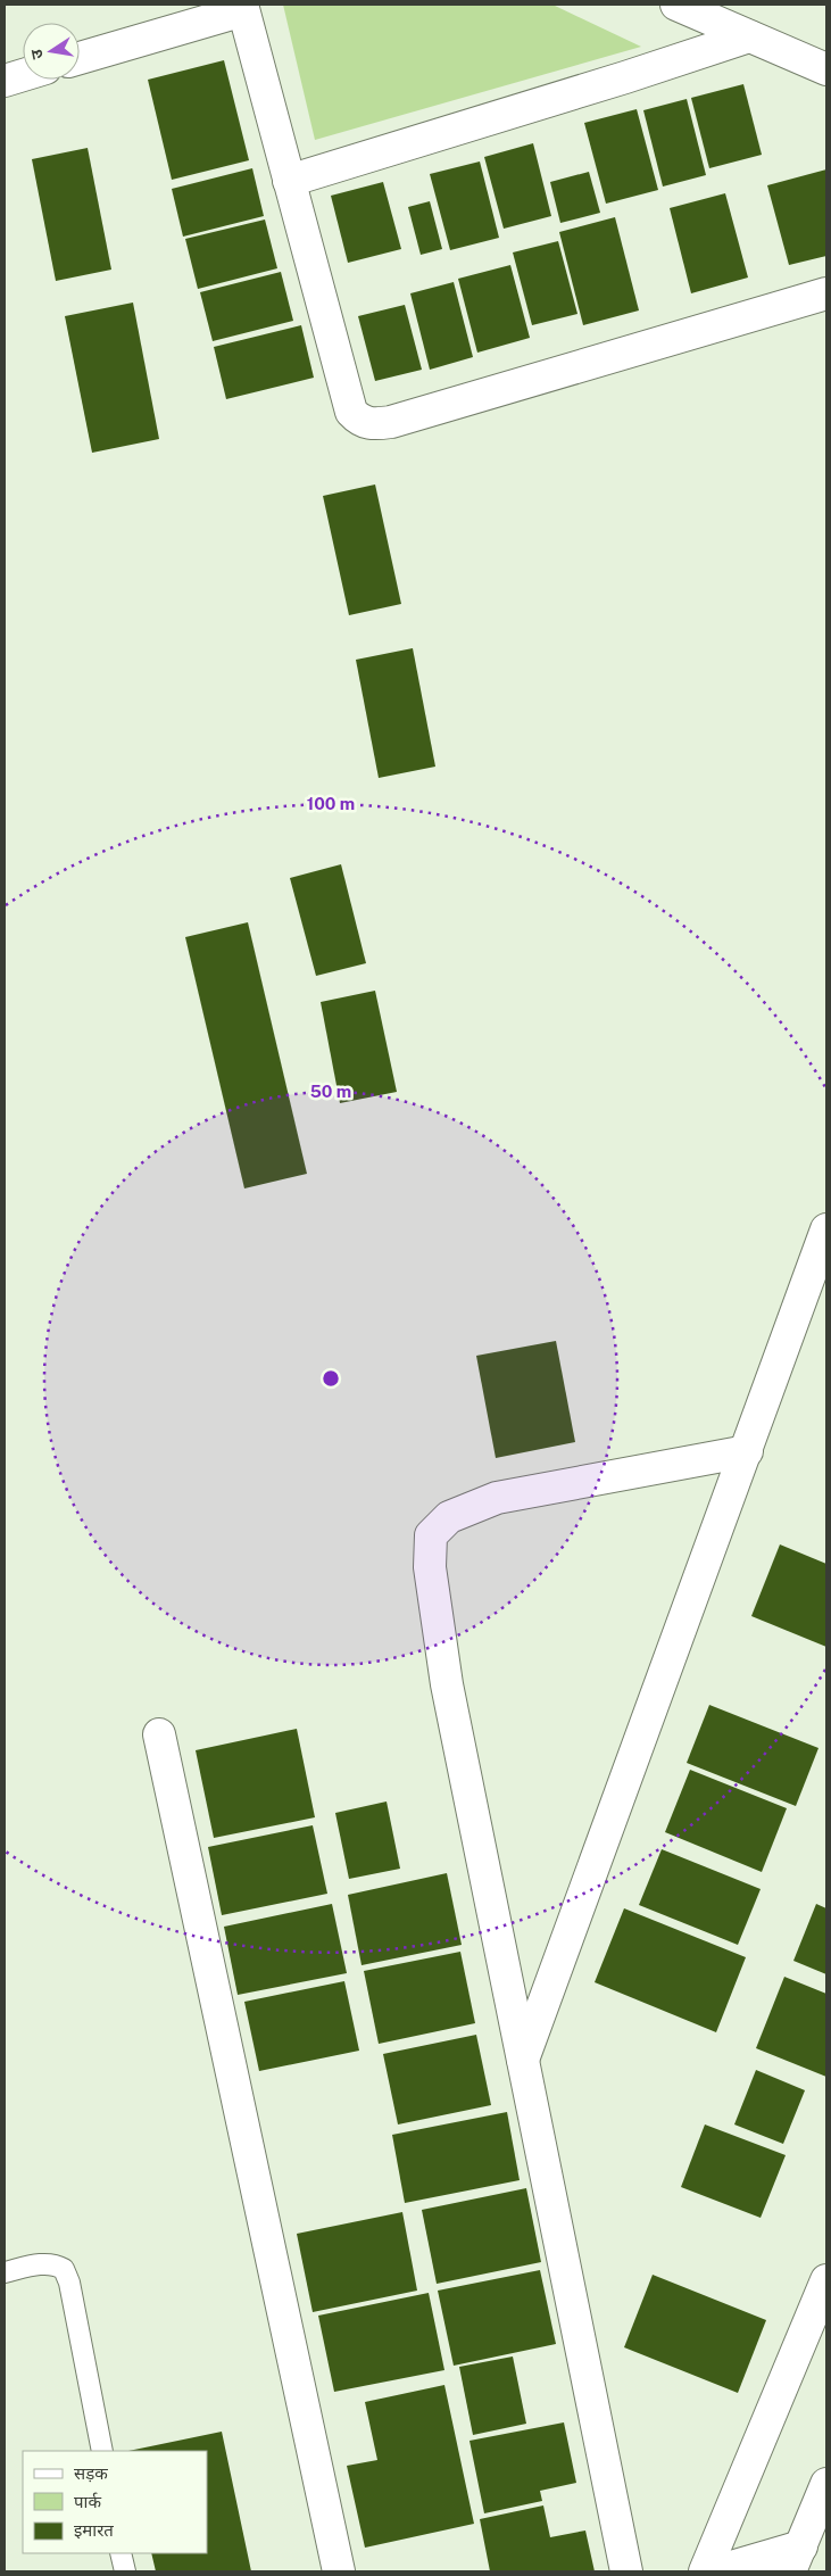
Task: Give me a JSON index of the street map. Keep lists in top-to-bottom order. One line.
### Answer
{"legend":["सड़क","पार्क","इमारत"],"north":"left","rings":["100 m","50 m"]}
